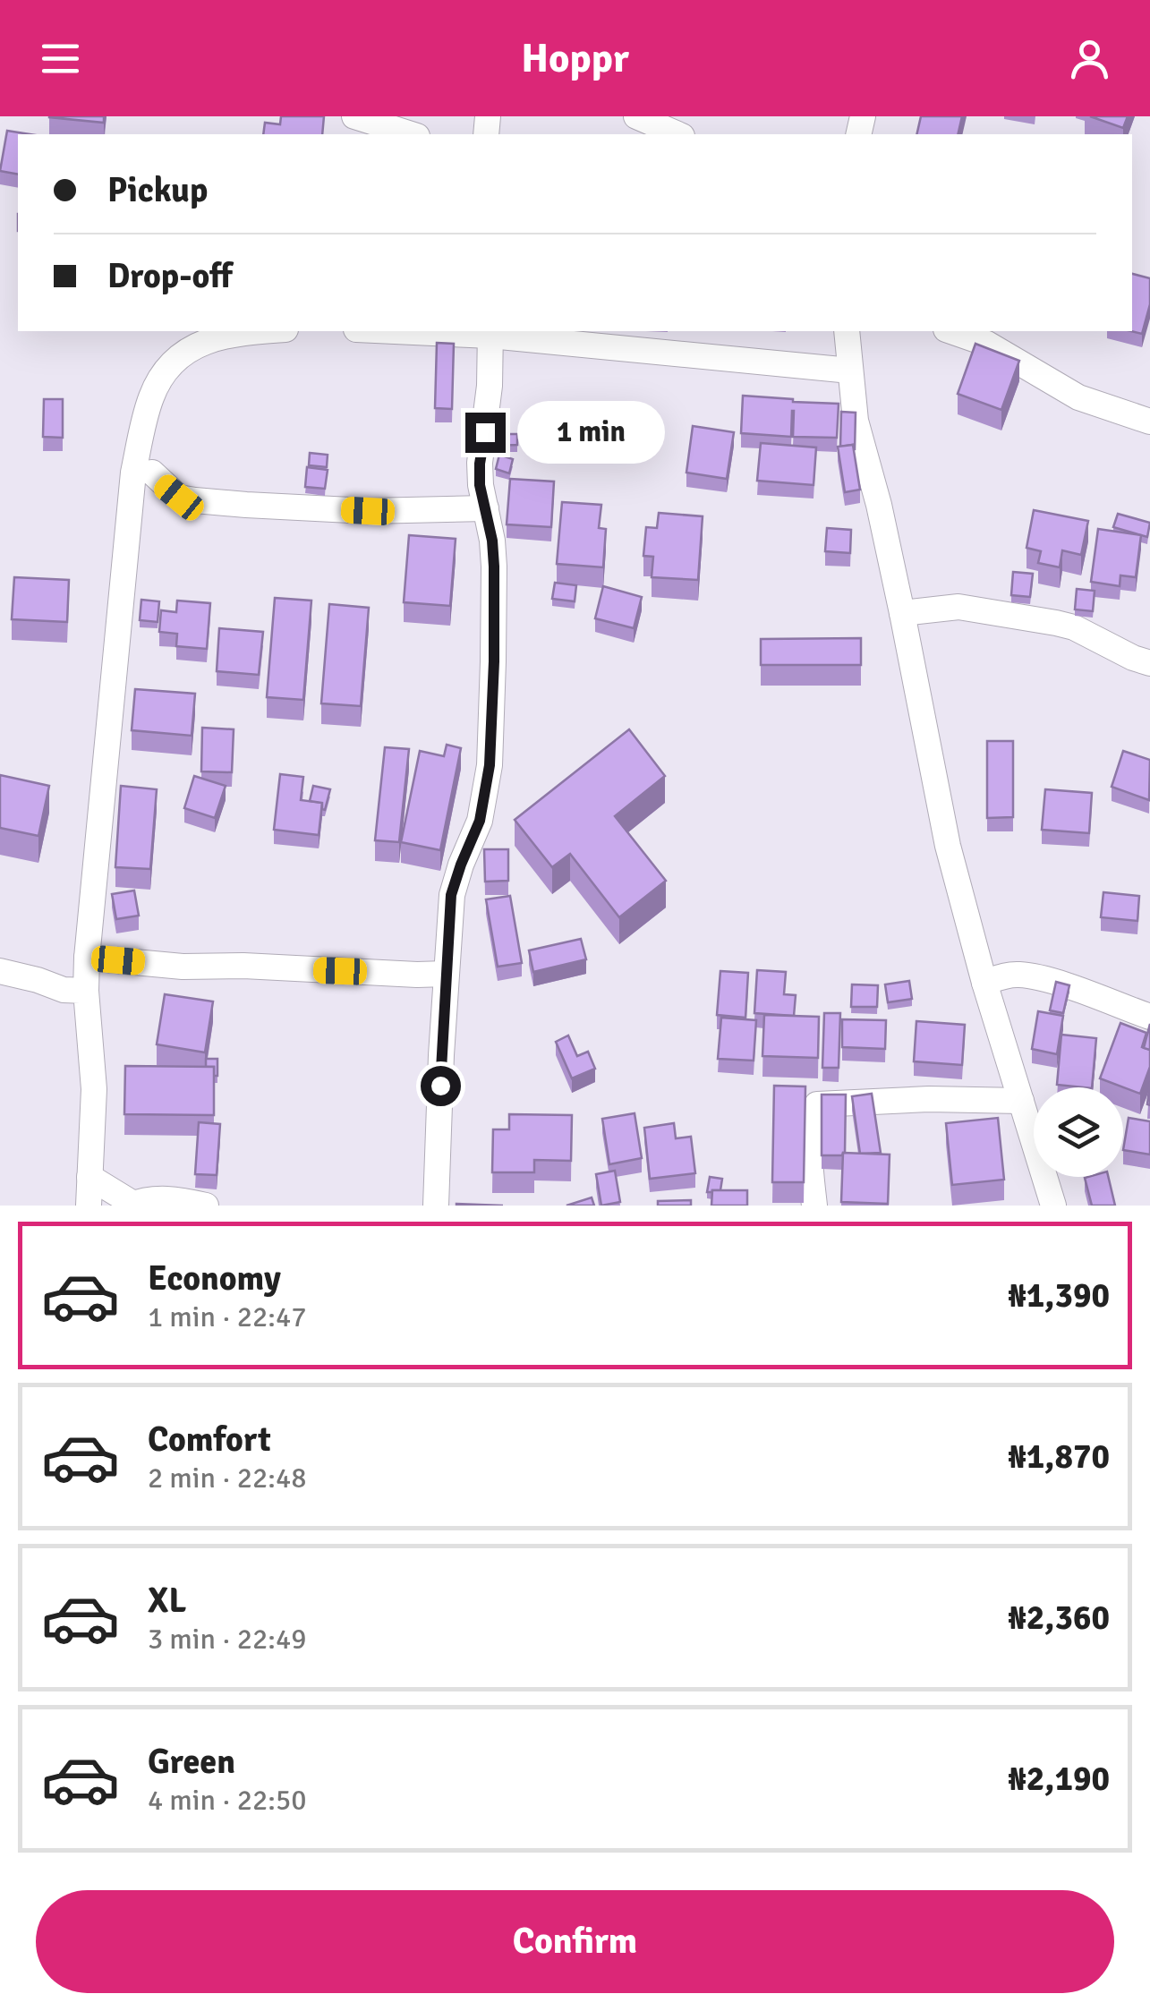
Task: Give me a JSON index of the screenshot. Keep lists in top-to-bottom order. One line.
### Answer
{"page":{"header":"Hoppr","banner":["Pickup","Drop-off"],"bubble":"1 min","list":[{"name":"Economy","note":"1 min · 22:47","value":"₦1,390"},{"name":"Comfort","note":"2 min · 22:48","value":"₦1,870"},{"name":"XL","note":"3 min · 22:49","value":"₦2,360"},{"name":"Green","note":"4 min · 22:50","value":"₦2,190"}],"buttons":"Confirm"}}
